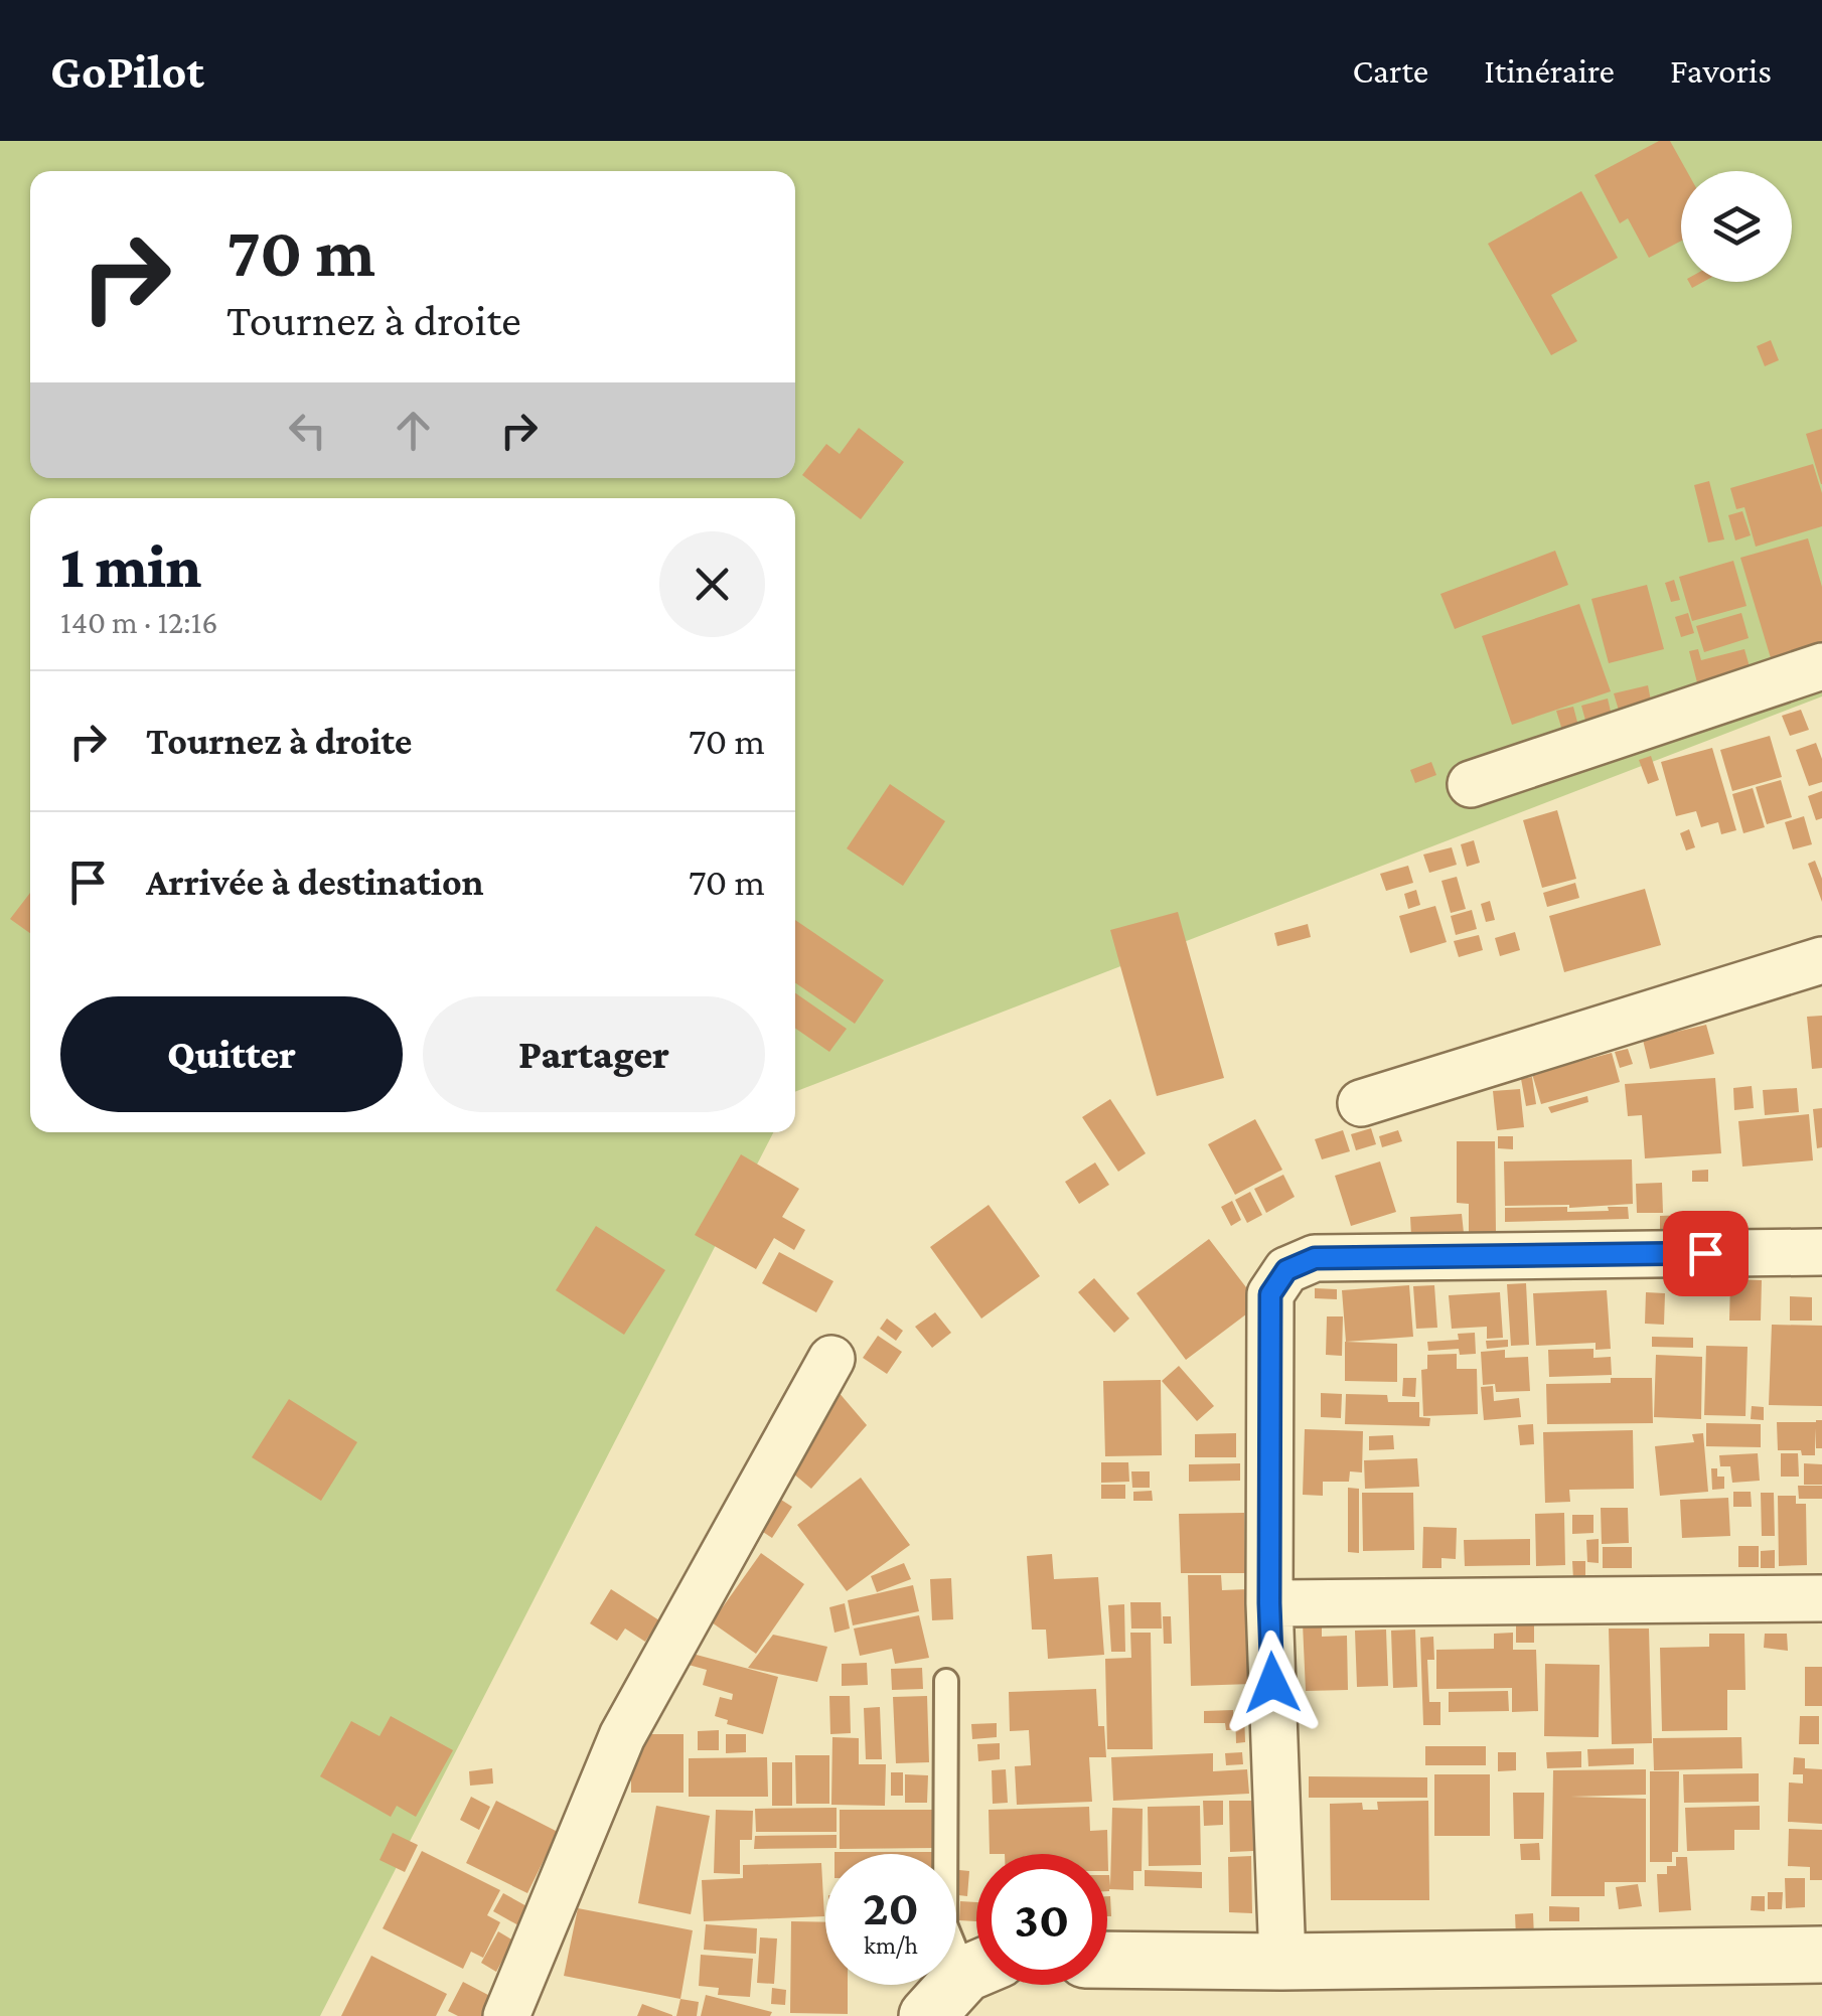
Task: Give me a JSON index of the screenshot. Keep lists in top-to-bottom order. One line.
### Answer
{"page":{"header":"GoPilot","nav":["Carte","Itinéraire","Favoris"],"turn":["70 m","Tournez à droite"],"heading":["1 min","140 m · 12:16"],"list":[{"name":"Tournez à droite","value":"70 m"},{"name":"Arrivée à destination","value":"70 m"}],"buttons":["Quitter","Partager"],"speed":"20 km/h","limit":"30"}}
